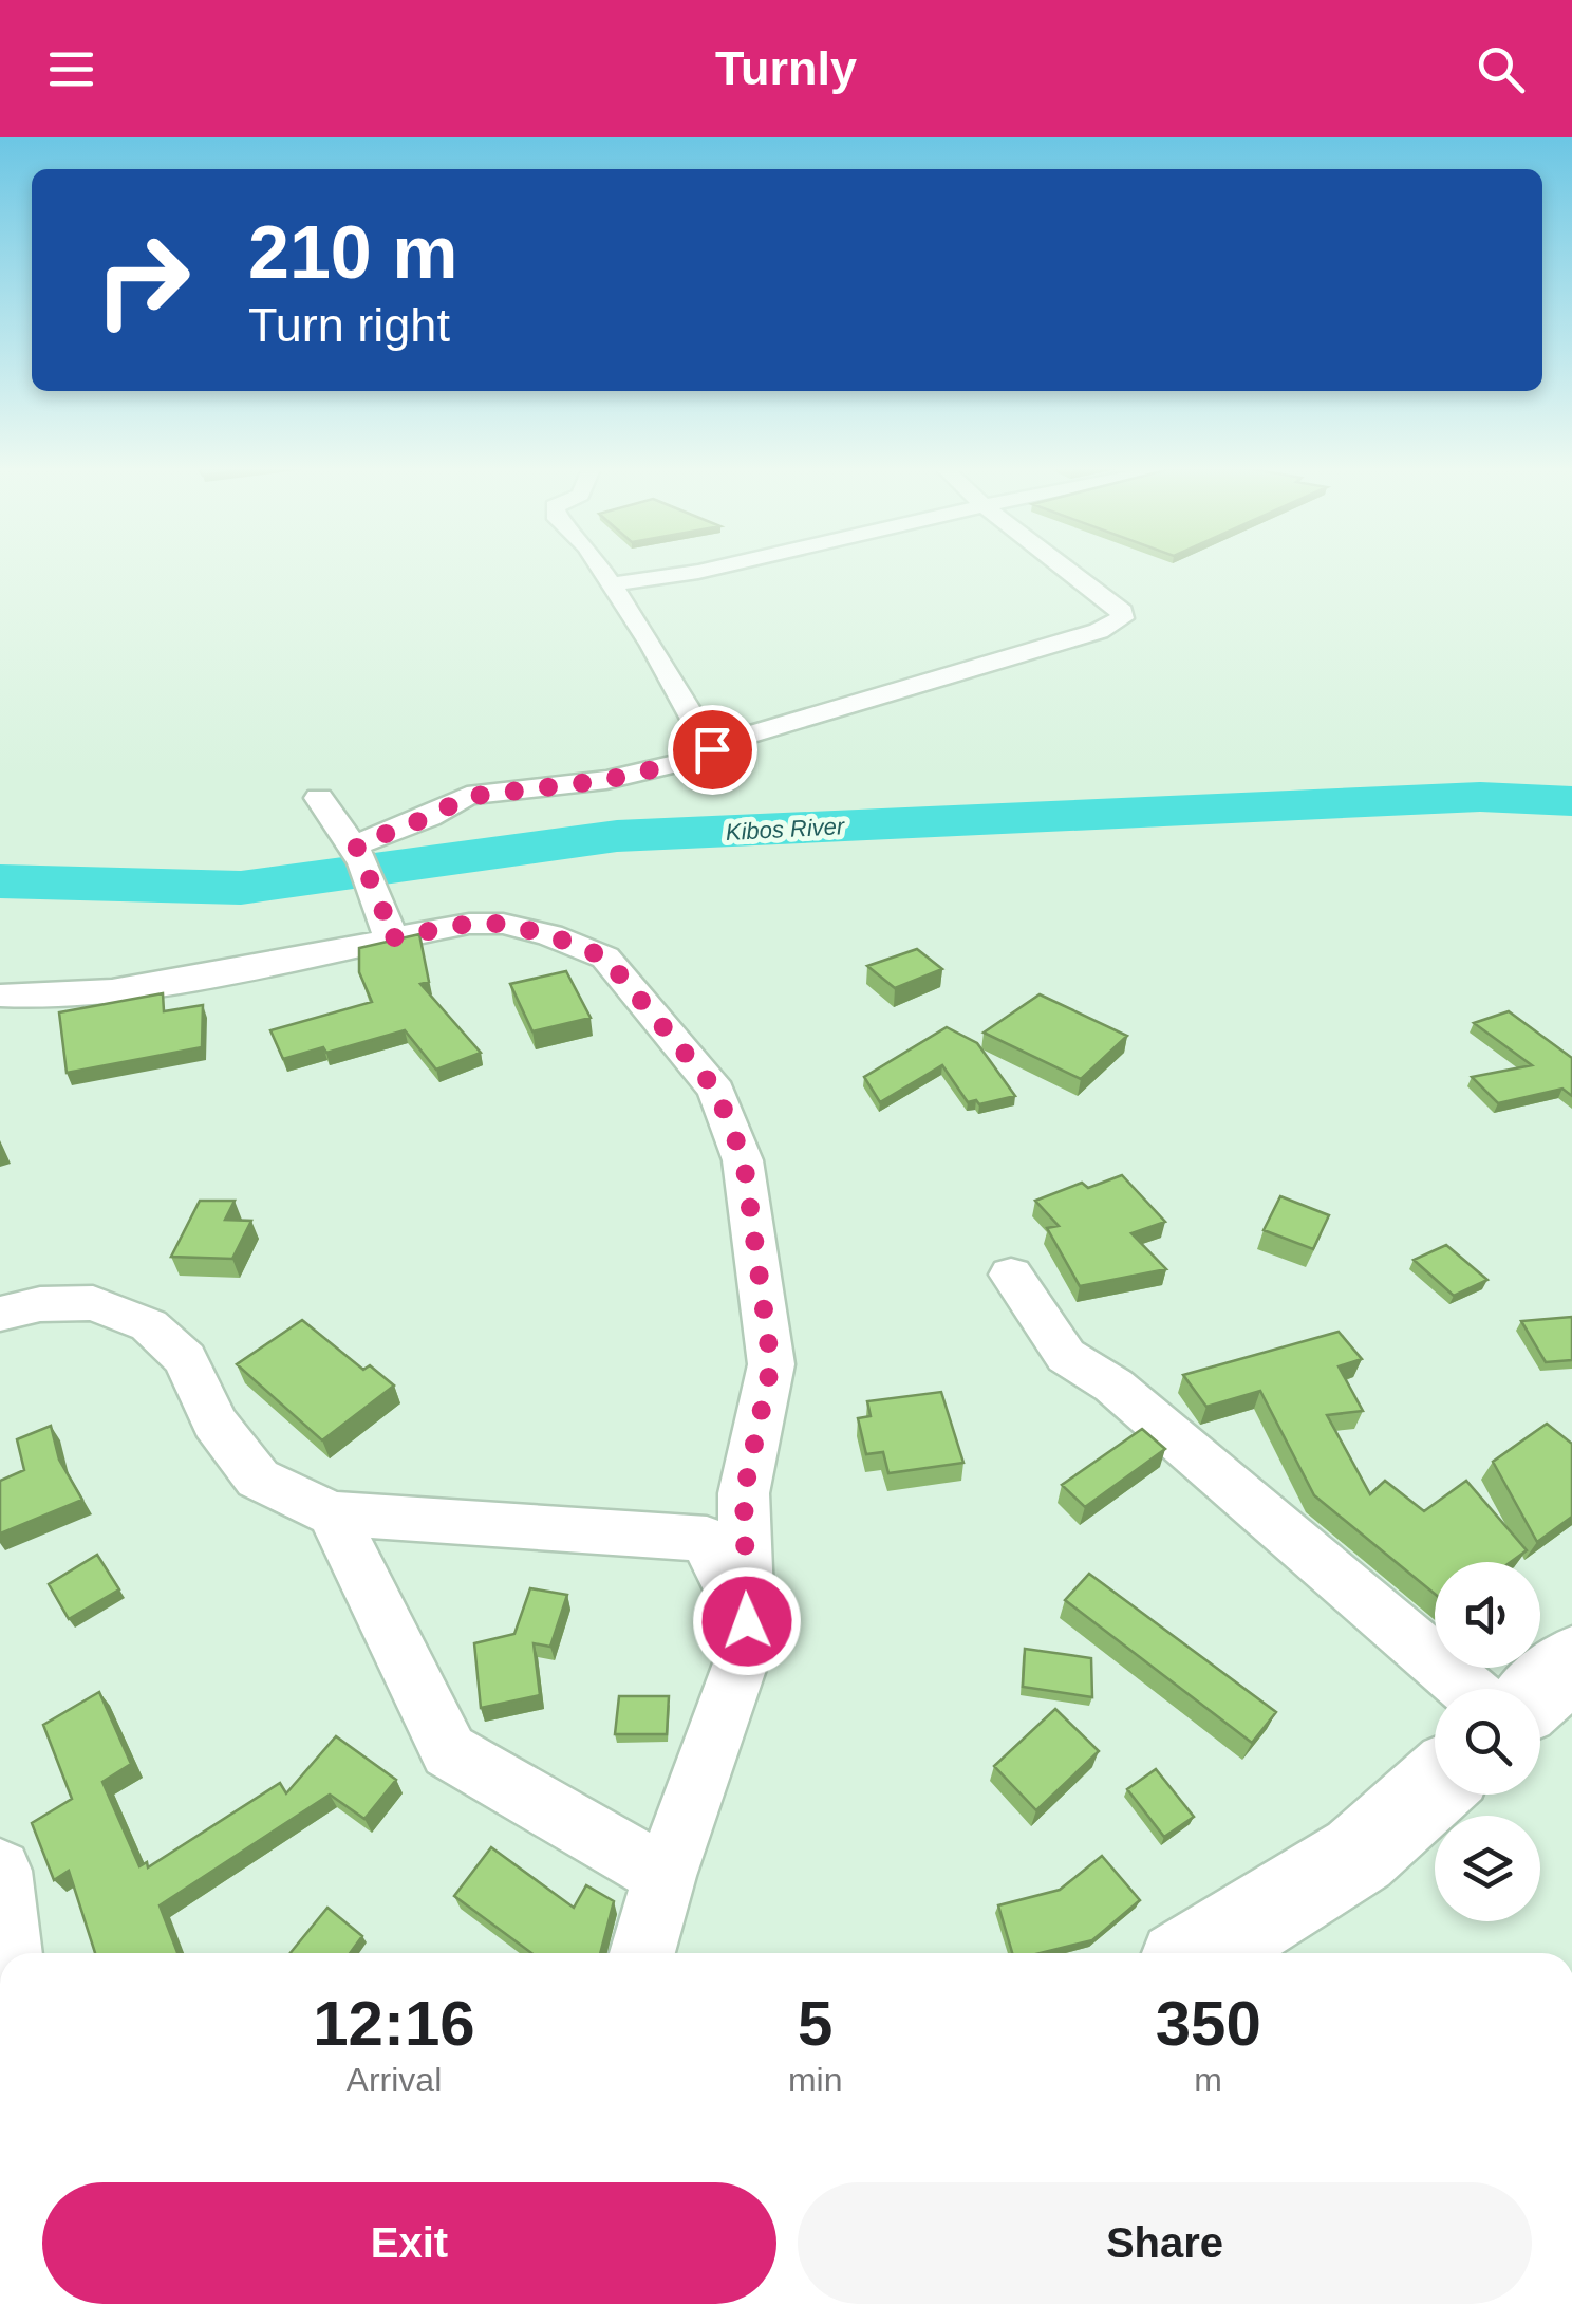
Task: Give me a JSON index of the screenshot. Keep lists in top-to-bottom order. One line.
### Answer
{"water":["Kibos River"],"page":{"header":"Turnly","turn":["210 m","Turn right"],"eta":["12:16","Arrival","5","min","350","m"],"buttons":["Exit","Share"]}}
